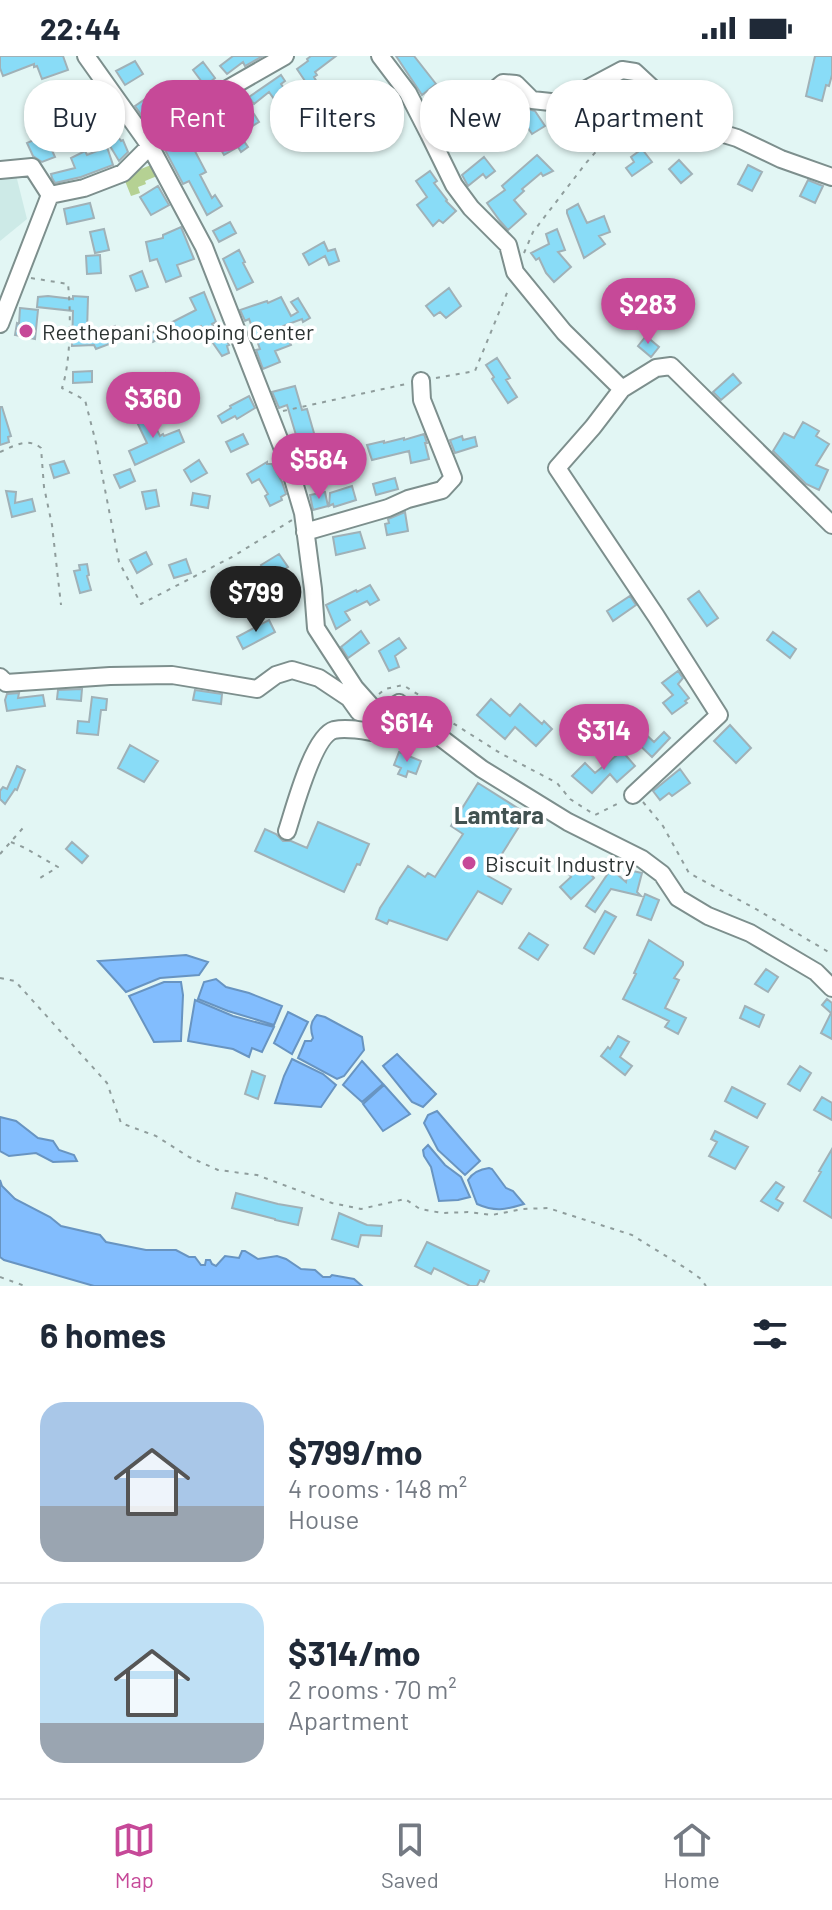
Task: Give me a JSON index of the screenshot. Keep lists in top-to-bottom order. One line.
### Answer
{"districts":["Lamtara"],"places":["Reethepani Shooping Center","Biscuit Industry"],"page":{"status":"22:44","chip":["Buy","Rent","Filters","New","Apartment"],"price":["$283","$360","$584","$799","$614","$314"],"heading":"6 homes","list":[{"name":"$799/mo","note":"4 rooms · 148 m² · House"},{"name":"$314/mo","note":"2 rooms · 70 m² · Apartment"}],"tabs":["Map","Saved","Home"]}}
